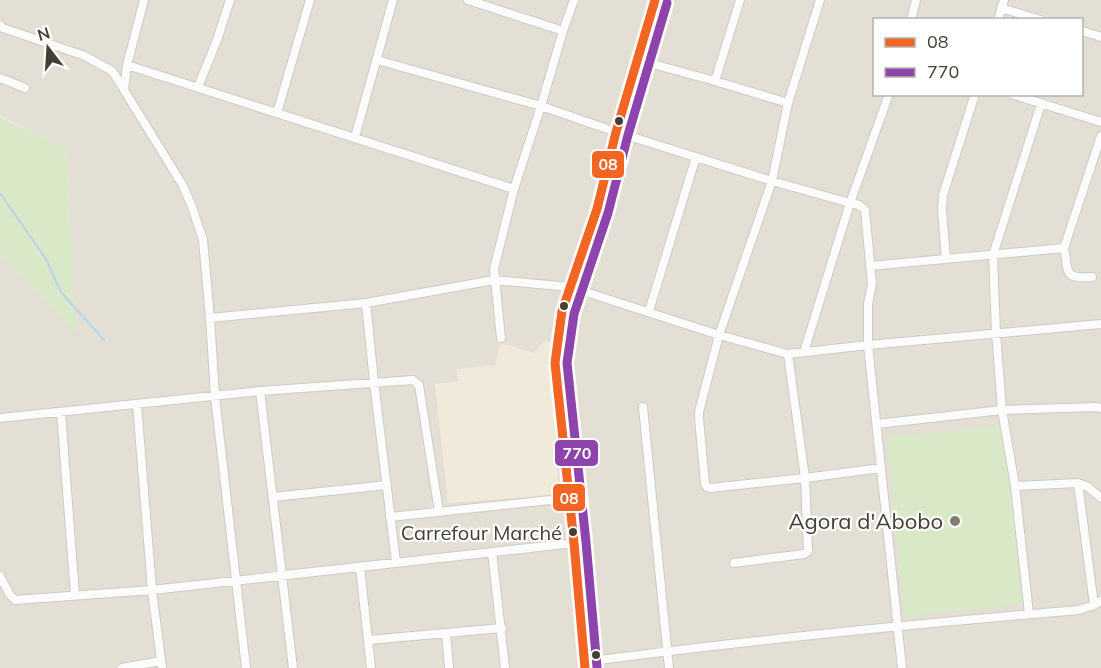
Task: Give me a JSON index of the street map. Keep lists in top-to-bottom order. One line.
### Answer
{"places":["Agora d'Abobo","Carrefour Marché"],"lines":["transit line 08","transit line 770"],"legend":["08","770"],"north":"top"}
